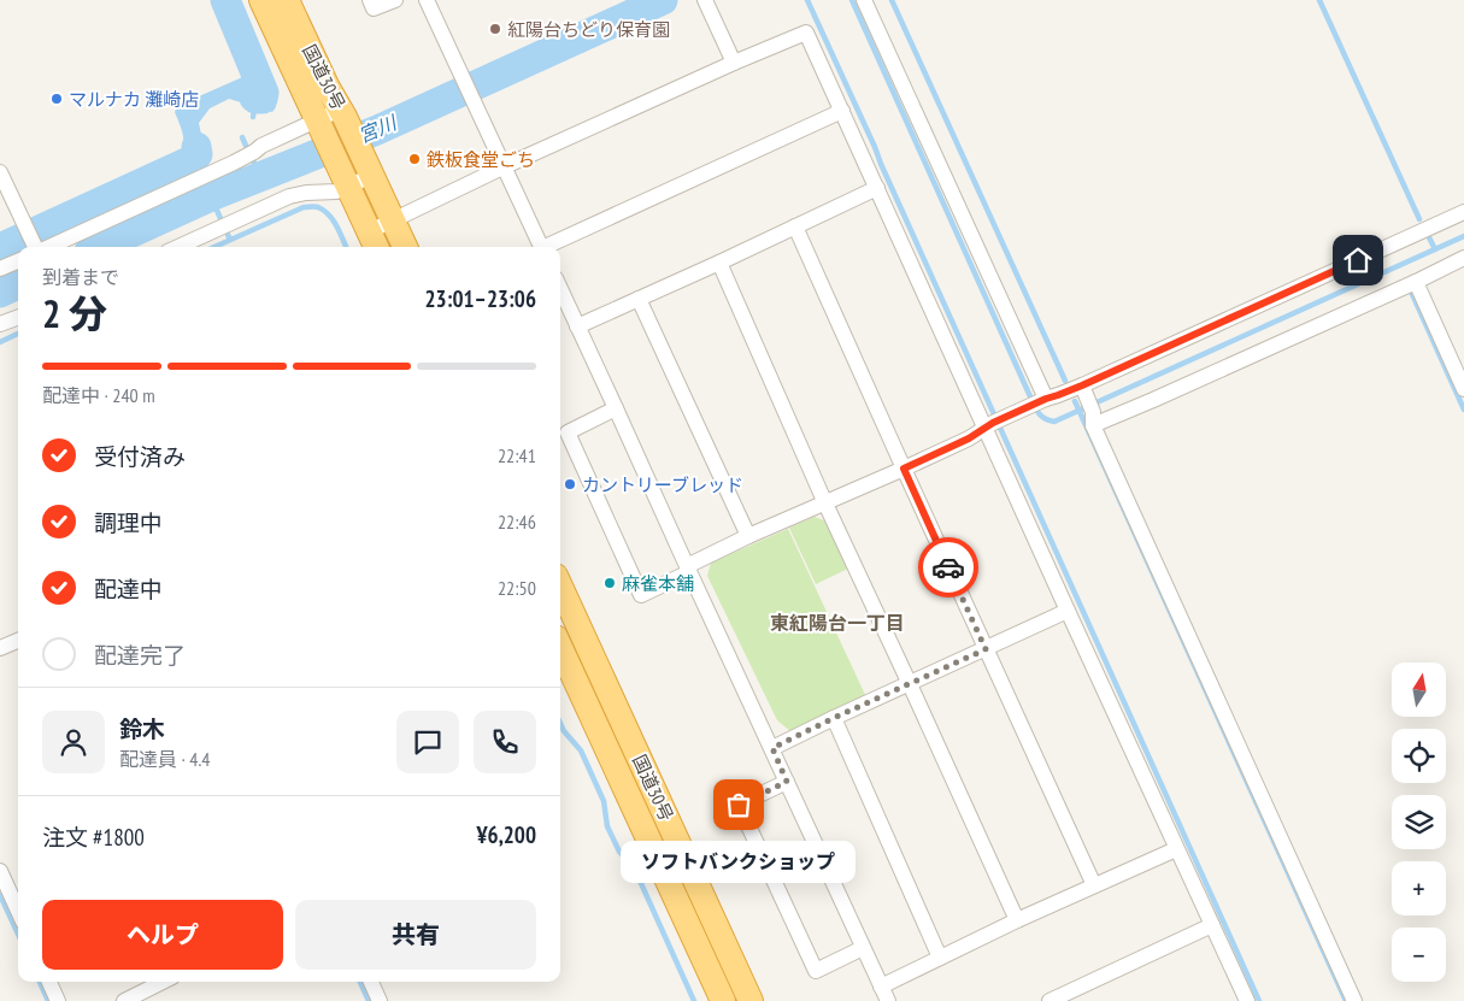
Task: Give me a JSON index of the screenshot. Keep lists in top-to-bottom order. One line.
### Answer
{"streets":{"highway":["国道30号"]},"districts":["東紅陽台一丁目"],"water":["宮川"],"places":["紅陽台ちどり保育園","マルナカ 灘崎店","鉄板食堂ごち","カントリーブレッド","麻雀本舗","ソフトバンクショップ"],"north":"top","page":{"heading":["2 分","到着まで","23:01–23:06"],"panel":["鈴木","配達員 · 4.4","注文 #1800","¥6,200"],"bar":"配達中 · 240 m","list":[["受付済み","22:41"],["調理中","22:46"],["配達中","22:50"],"配達完了"],"map_buttons":["+","−"],"bubble":"ソフトバンクショップ","buttons":["ヘルプ","共有"]}}
